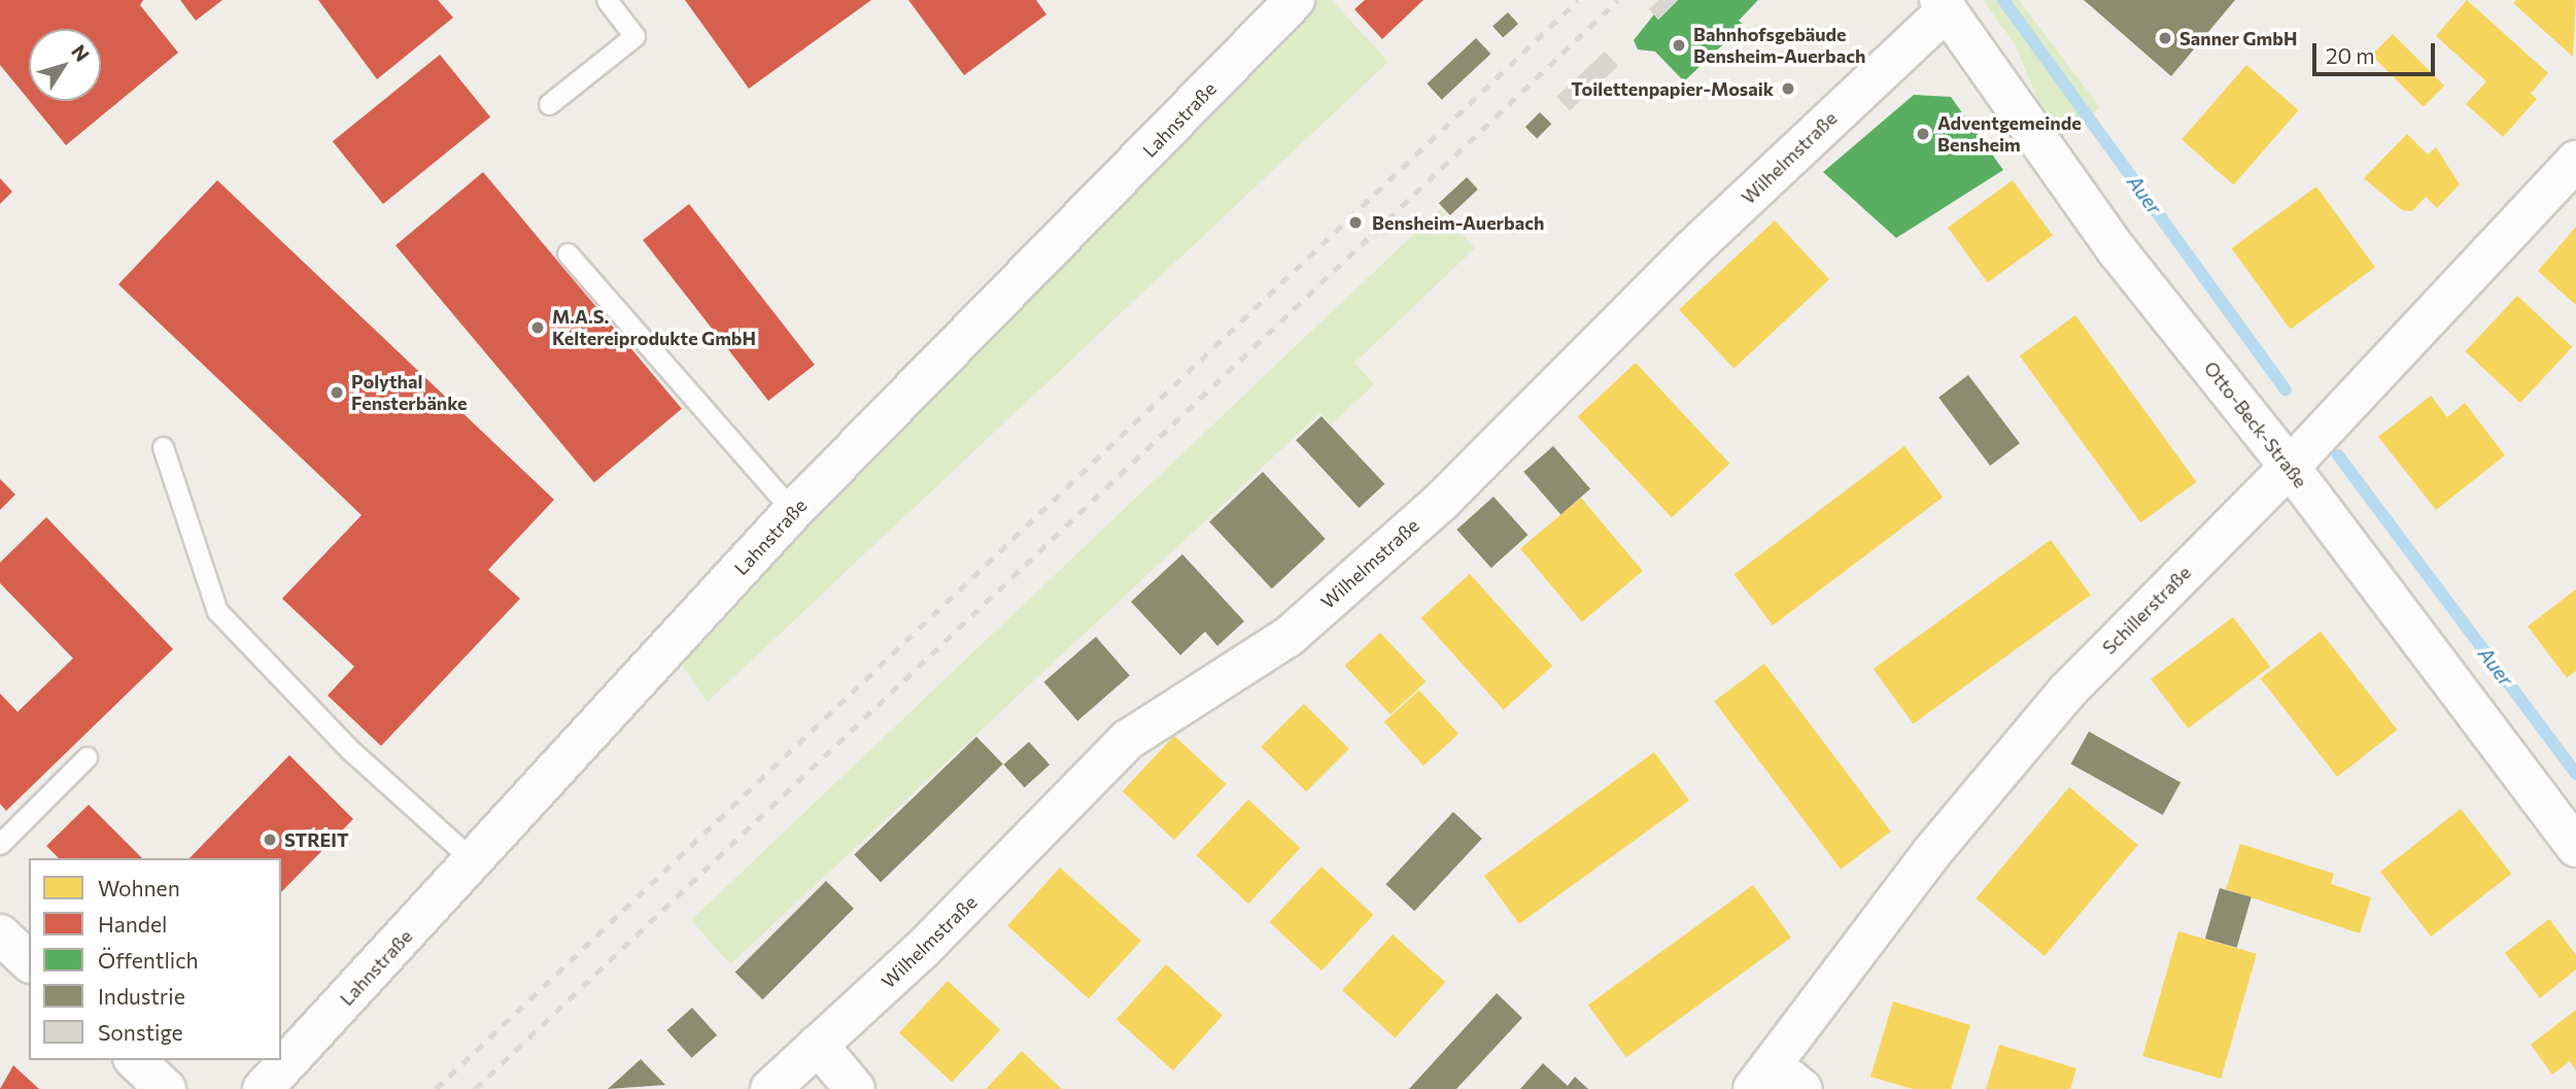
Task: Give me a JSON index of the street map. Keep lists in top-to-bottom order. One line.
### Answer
{"streets":{"street":["Lahnstraße","Wilhelmstraße","Otto-Beck-Straße","Schillerstraße"]},"crossings":[["Wilhelmstraße","Otto-Beck-Straße"],["Otto-Beck-Straße","Schillerstraße"]],"water":["Auer"],"places":["Sanner GmbH","Bahnhofsgebäude Bensheim-Auerbach","Toilettenpapier-Mosaik","Adventgemeinde Bensheim","Bensheim-Auerbach","M.A.S. Keltereiprodukte GmbH","Polythal Fensterbänke","STREIT"],"legend":["Wohnen","Handel","Öffentlich","Industrie","Sonstige"],"scale_bar":"20 m","north":"top right"}
